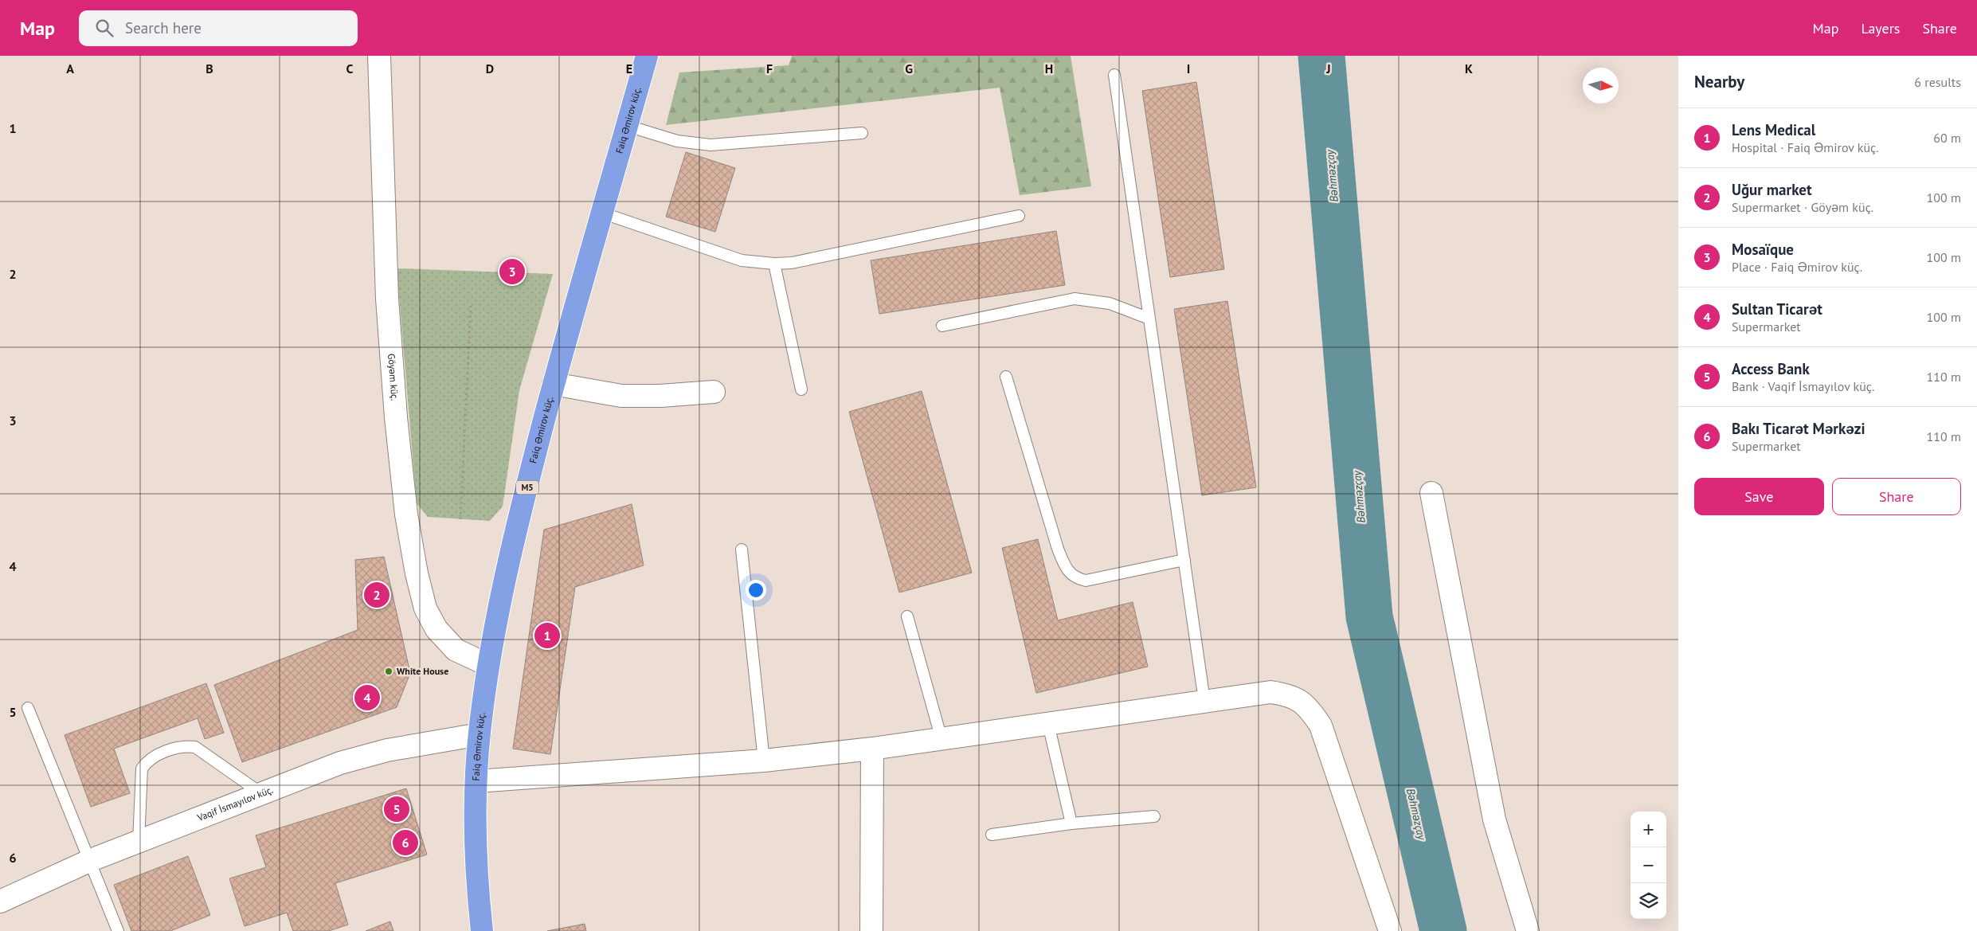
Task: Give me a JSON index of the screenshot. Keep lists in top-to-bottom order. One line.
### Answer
{"streets":{"highway":["Faiq Əmirov küç.","M5"],"street":["Göyəm küç.","Vaqif İsmayılov küç."]},"crossings":[["Faiq Əmirov küç.","Göyəm küç."],["Faiq Əmirov küç.","Vaqif İsmayılov küç."]],"water":["Bəhməzçay"],"places":["White House"],"north":"right","page":{"header":"Map","search":"Search here","nav":["Map","Layers","Share"],"heading":["Nearby","6 results"],"list":[{"mark":"1","name":"Lens Medical","note":"Hospital · Faiq Əmirov küç.","value":"60 m"},{"mark":"2","name":"Uğur market","note":"Supermarket · Göyəm küç.","value":"100 m"},{"mark":"3","name":"Mosaïque","note":"Place · Faiq Əmirov küç.","value":"100 m"},{"mark":"4","name":"Sultan Ticarət","note":"Supermarket","value":"100 m"},{"mark":"5","name":"Access Bank","note":"Bank · Vaqif İsmayılov küç.","value":"110 m"},{"mark":"6","name":"Bakı Ticarət Mərkəzi","note":"Supermarket","value":"110 m"}],"pins":["3","2","1","4","5","6"],"buttons":["Save","Share"],"map_buttons":["+","−"]},"grid":{"columns":["A","B","C","D","E","F","G","H","I","J","K"],"rows":["1","2","3","4","5","6"]}}
